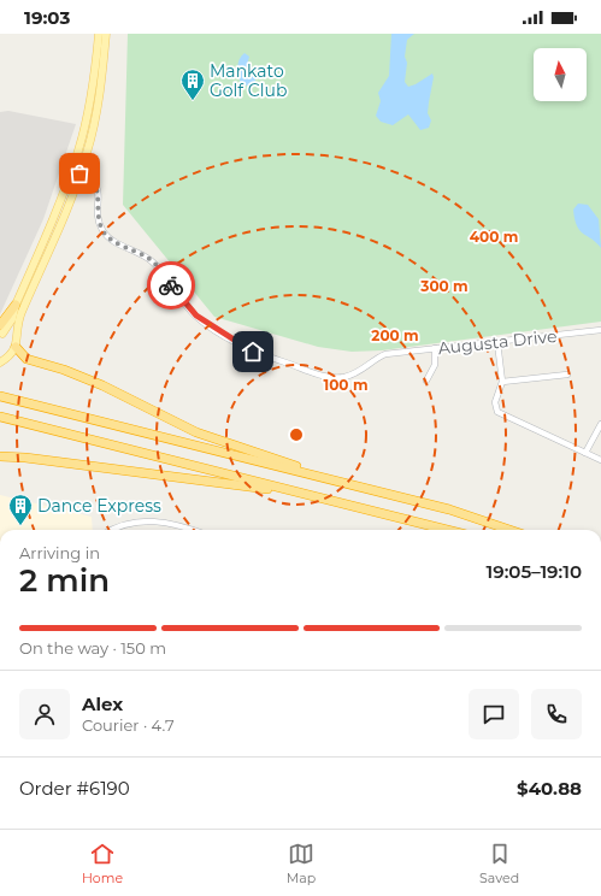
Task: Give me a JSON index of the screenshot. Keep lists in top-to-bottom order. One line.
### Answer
{"streets":{"street":["Augusta Drive"]},"places":{"building":["Mankato Golf Club","Dance Express"]},"north":"top","page":{"status":"19:03","heading":["2 min","Arriving in","19:05–19:10"],"panel":["Alex","Courier · 4.7","Order #6190","$40.88"],"bar":"On the way · 150 m","tabs":["Home","Map","Saved"]},"rings":["400 m","300 m","200 m","100 m"]}
